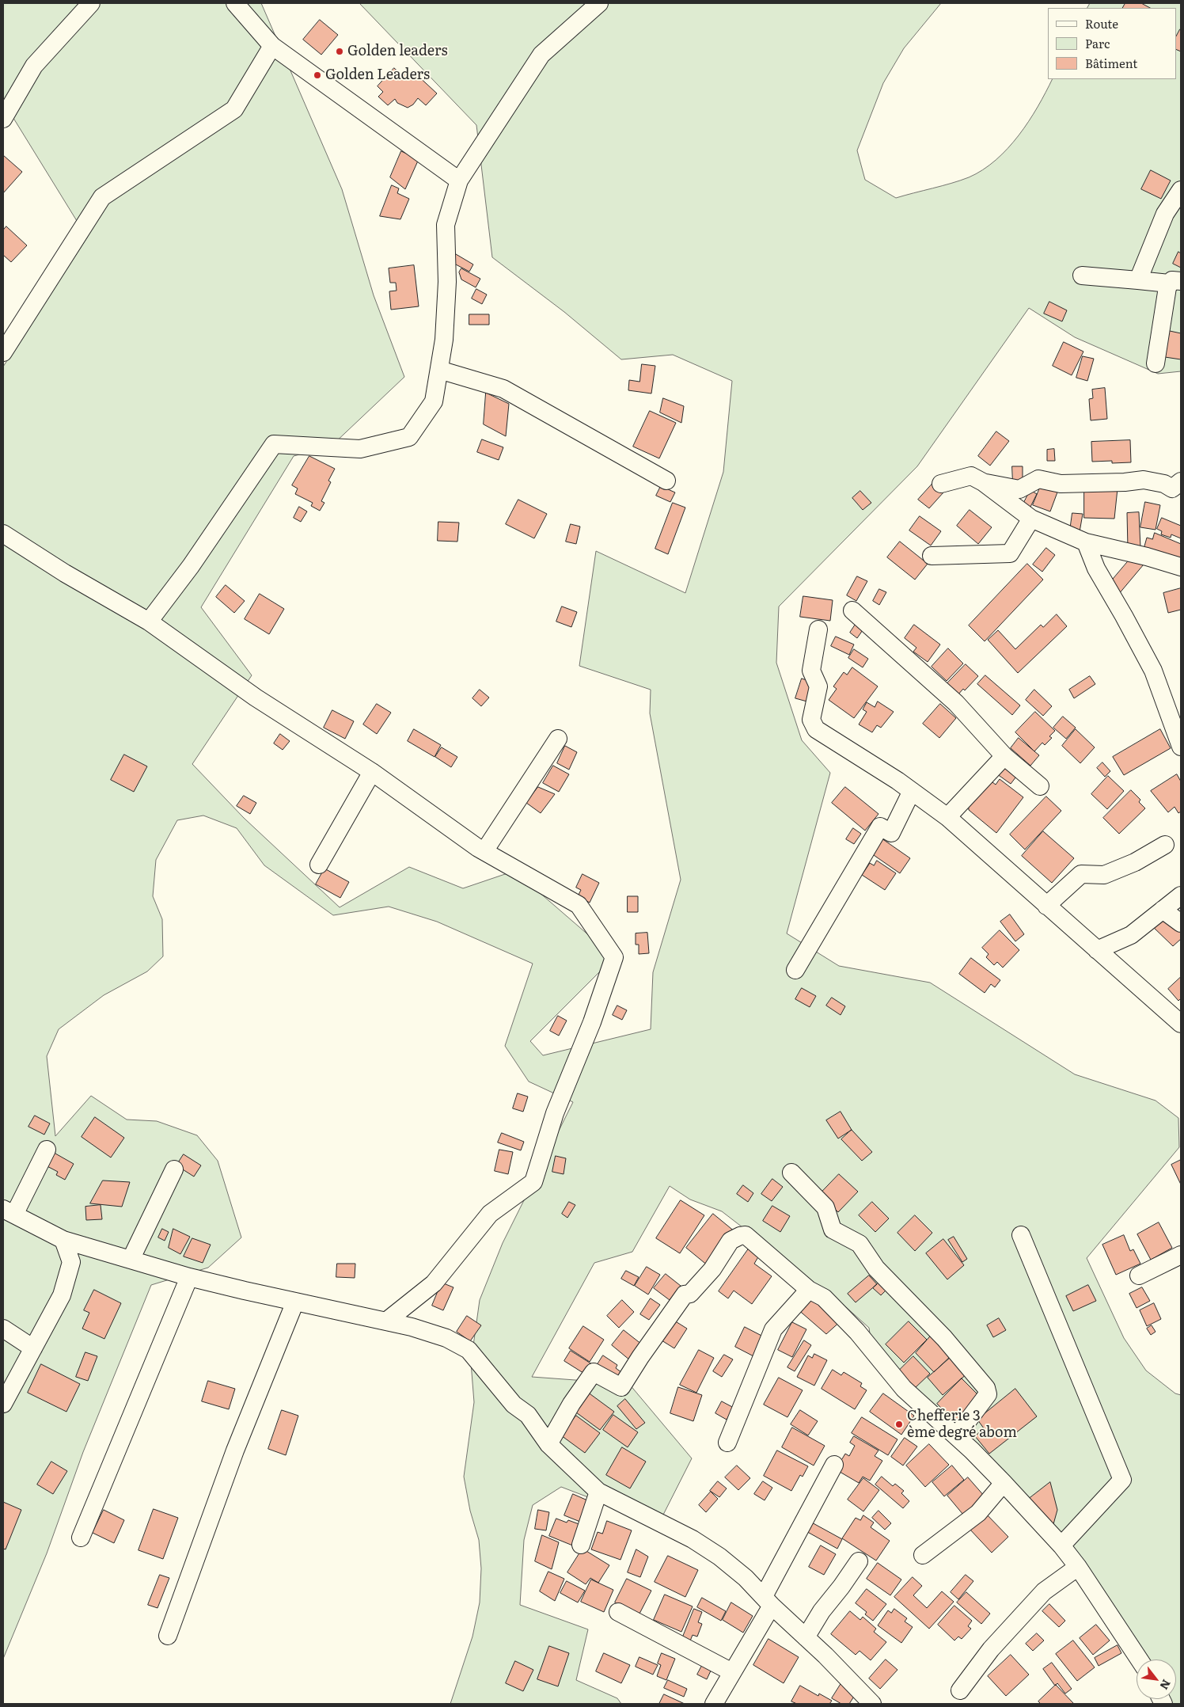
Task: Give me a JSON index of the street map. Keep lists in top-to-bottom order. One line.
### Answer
{"places":["Golden leaders","Golden Leaders","Chefferie 3 ème degré abom"],"legend":["Route","Parc","Bâtiment"],"north":"bottom right"}
